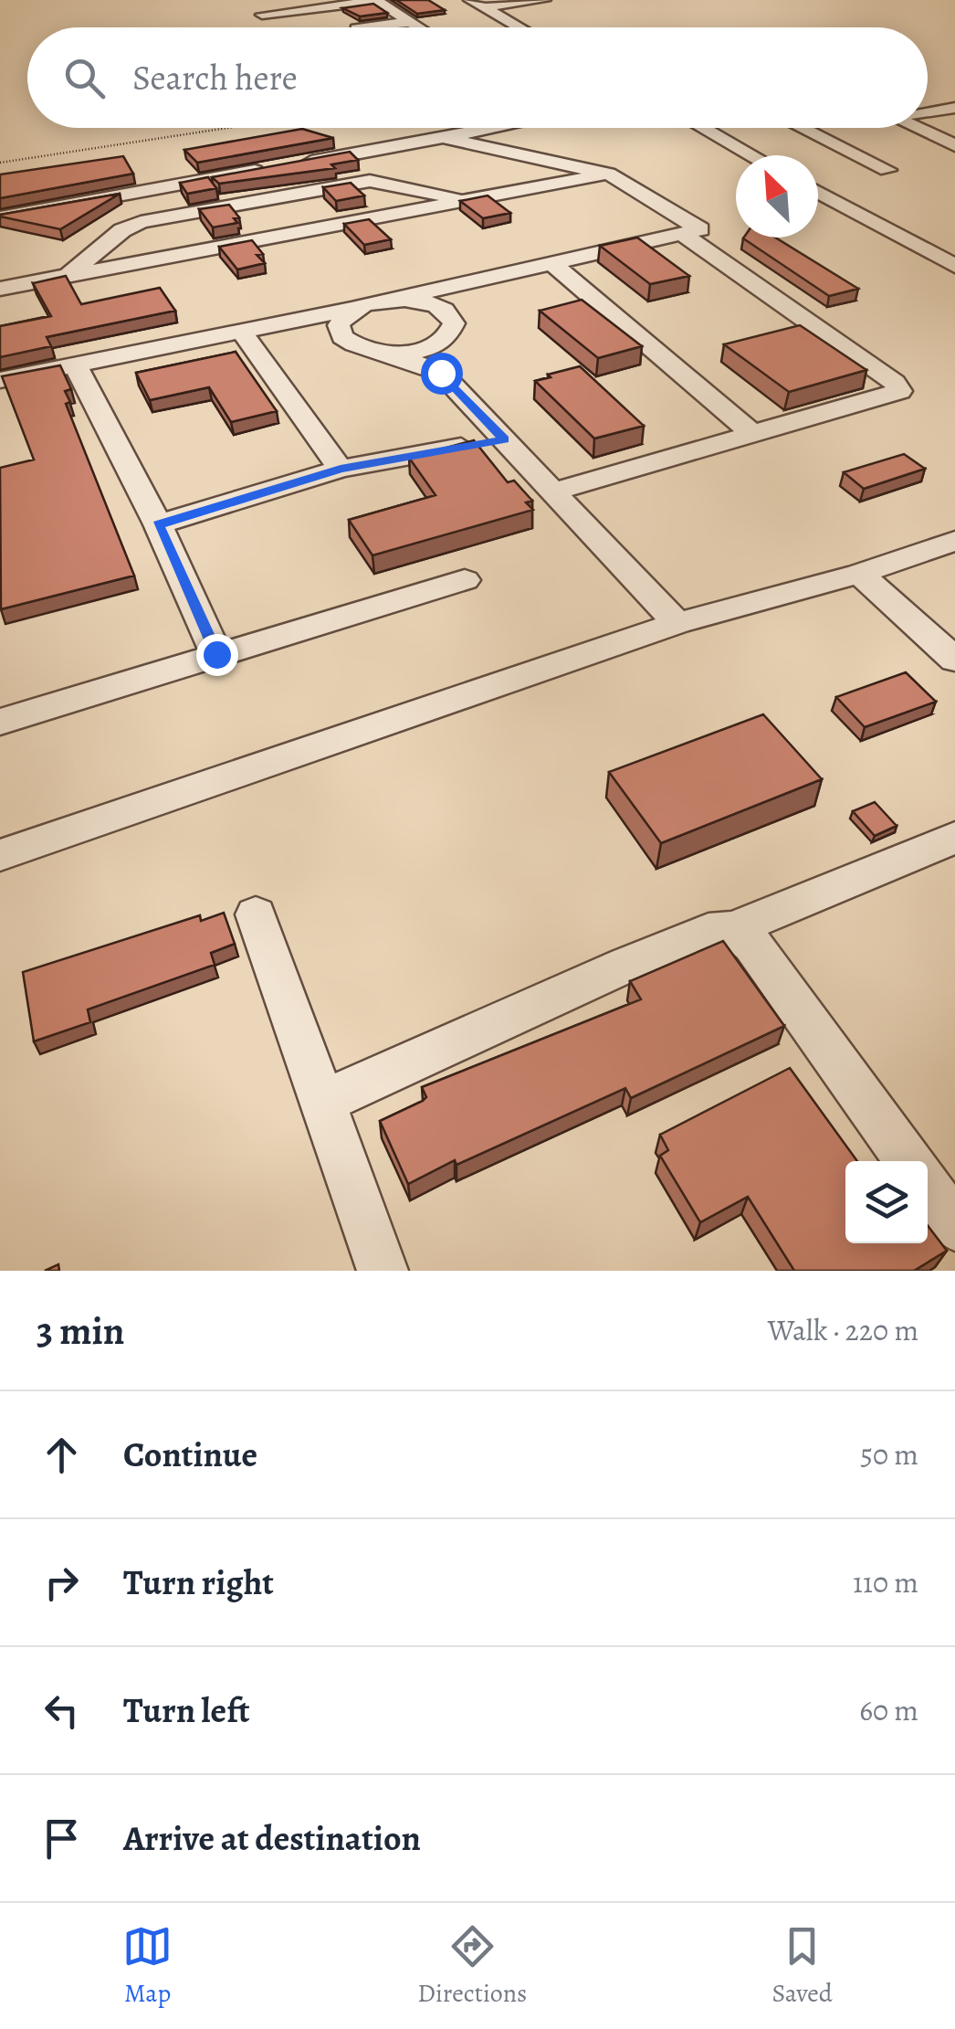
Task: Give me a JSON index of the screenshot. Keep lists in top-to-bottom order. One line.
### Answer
{"north":"top left","page":{"search":"Search here","heading":["3 min","Walk · 220 m"],"list":[["Continue","50 m"],["Turn right","110 m"],["Turn left","60 m"],"Arrive at destination"],"nav":["Map","Directions","Saved"]}}
